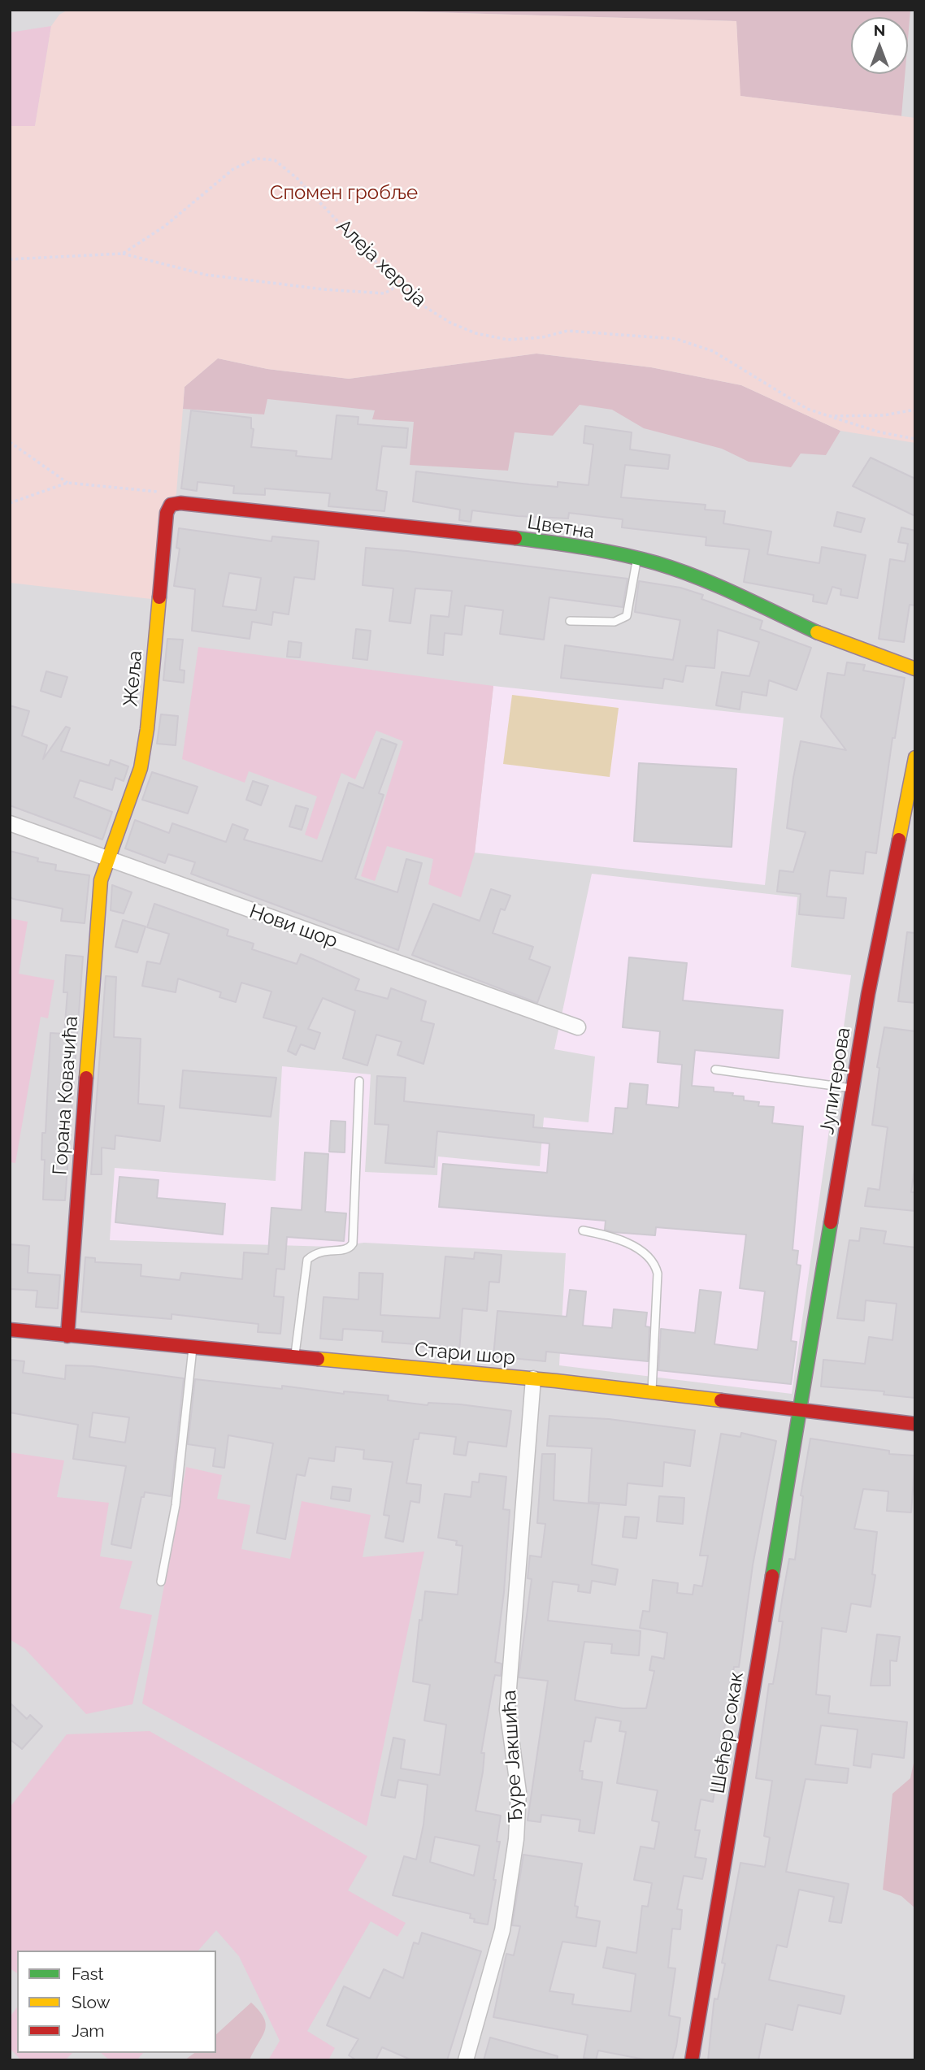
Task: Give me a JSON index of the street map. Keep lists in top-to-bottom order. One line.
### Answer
{"streets":{"street":["Цветна","Жеља","Нови шор","Јупитерова","Горана Ковачића","Стари шор","Шећер сокак","Ђуре Јакшића"],"path":["Алеја хероја"]},"crossings":[["Цветна","Жеља"],["Жеља","Нови шор"],["Жеља","Горана Ковачића"],["Нови шор","Горана Ковачића"],["Јупитерова","Стари шор"],["Јупитерова","Шећер сокак"],["Горана Ковачића","Стари шор"],["Стари шор","Шећер сокак"],["Стари шор","Ђуре Јакшића"]],"parks":["Спомен гробље"],"legend":["Fast","Slow","Jam"],"north":"top"}
